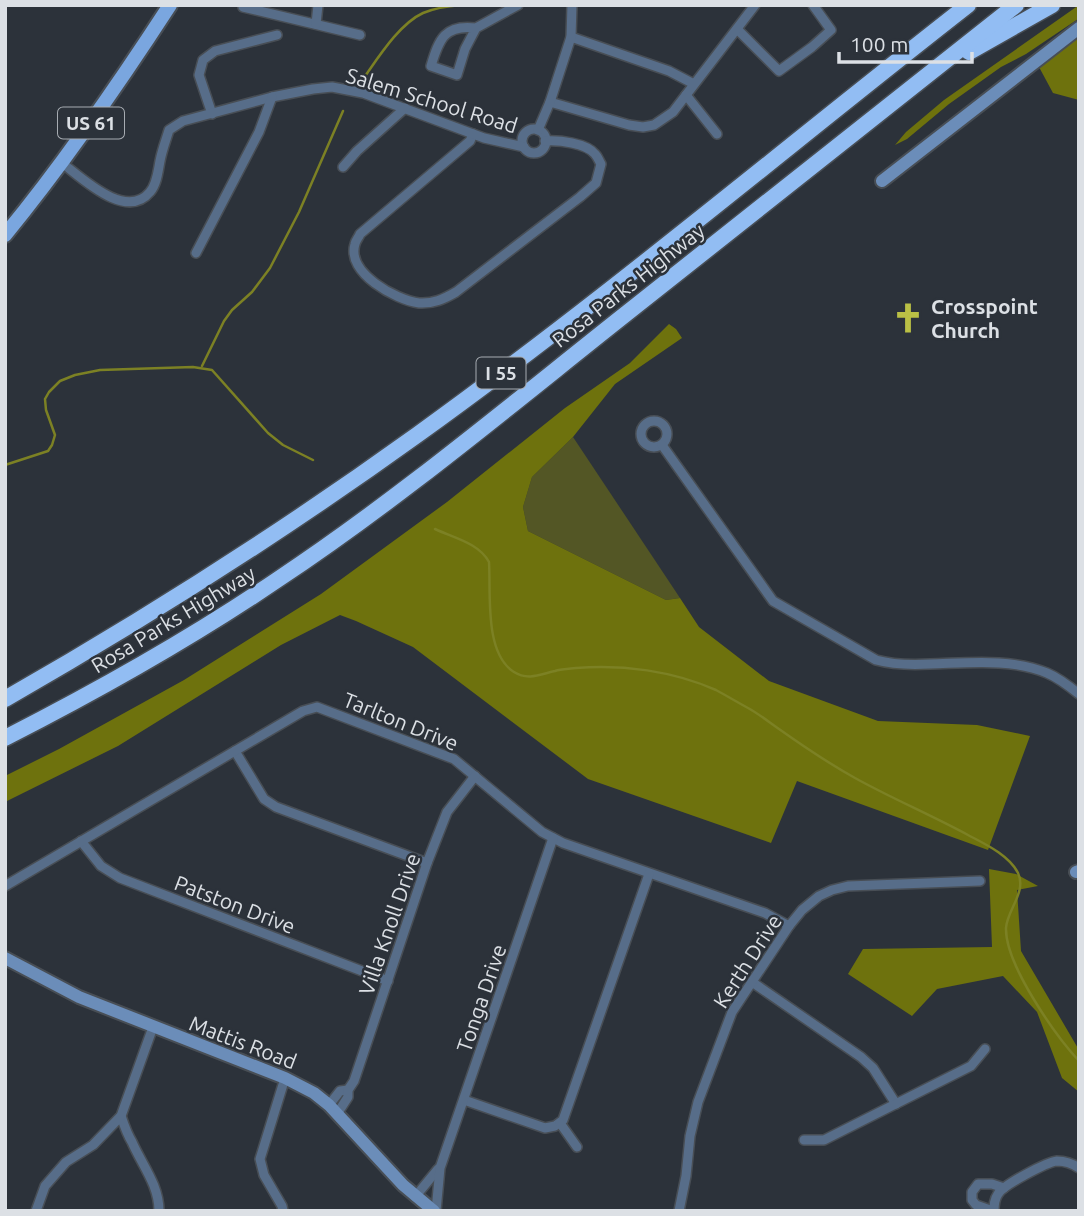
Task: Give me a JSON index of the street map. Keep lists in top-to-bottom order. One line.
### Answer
{"streets":{"highway":["Rosa Parks Highway","I 55"],"main road":["US 61","Mattis Road"],"street":["Salem School Road","Tarlton Drive","Patston Drive","Villa Knoll Drive","Kerth Drive","Tonga Drive"]},"crossings":[["Salem School Road","US 61"],["Tarlton Drive","Patston Drive"],["Tarlton Drive","Villa Knoll Drive"],["Tarlton Drive","Kerth Drive"],["Tarlton Drive","Tonga Drive"],["Patston Drive","Villa Knoll Drive"],["Villa Knoll Drive","Mattis Road"],["Tonga Drive","Mattis Road"]],"places":{"church":["Crosspoint Church"]},"scale_bar":"100 m"}
